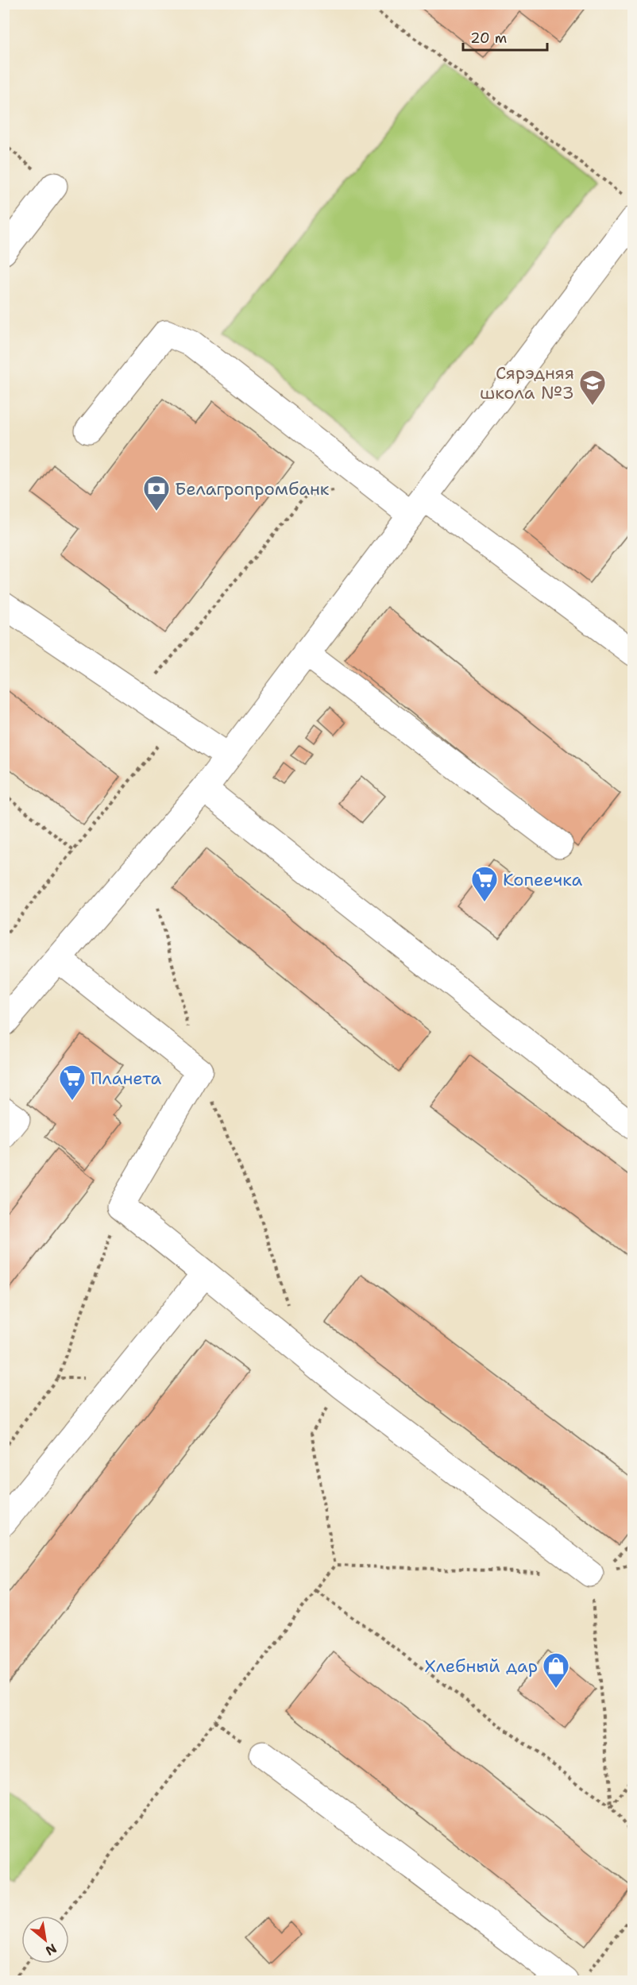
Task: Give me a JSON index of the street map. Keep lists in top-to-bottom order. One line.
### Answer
{"places":{"school or university":["Сярэдняя школа №3"],"bank":["Белагропромбанк"],"supermarket":["Копеечка","Планета"],"shop":["Хлебный дар"]},"scale_bar":"20 m","north":"bottom right"}
